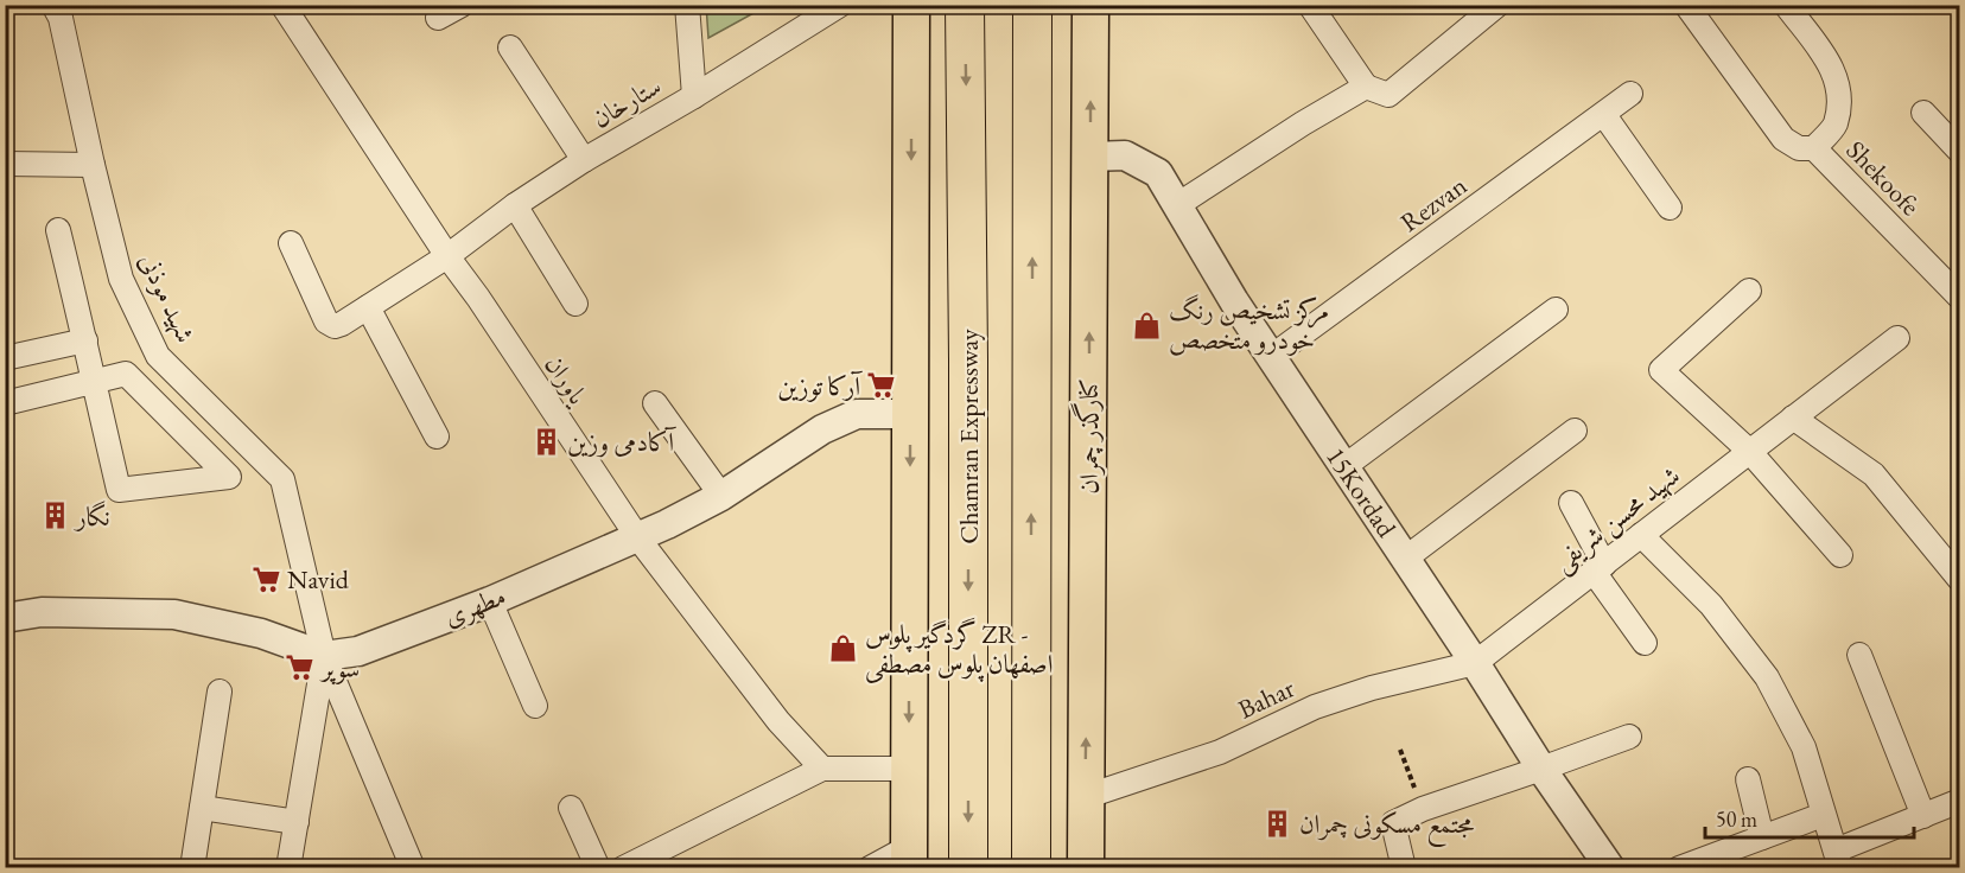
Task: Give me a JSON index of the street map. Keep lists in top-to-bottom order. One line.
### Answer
{"streets":{"highway":["Chamran Expressway"],"main road":["کنارگذر چمران"],"street":["ستارخان","Shekoofe","Rezvan","شهید موذنی","یاوران","15Kordad","شهید محسن شریفی","مطهری","Bahar"]},"crossings":[["ستارخان","یاوران"],["Rezvan","15Kordad"],["شهید موذنی","مطهری"],["یاوران","مطهری"],["کنارگذر چمران","15Kordad"],["کنارگذر چمران","Bahar"],["15Kordad","شهید محسن شریفی"],["15Kordad","Bahar"],["شهید محسن شریفی","Bahar"]],"places":{"shop":["مرکز تشخیص رنگ خودرو متخصص","گردگیر پلوس ZR - اصفهان پلوس مصطفی"],"supermarket":["آرکا توزین","Navid","سوپر"],"building":["آکادمی وزین","نگار","مجتمع مسکونی چمران"]},"scale_bar":"50 m"}
